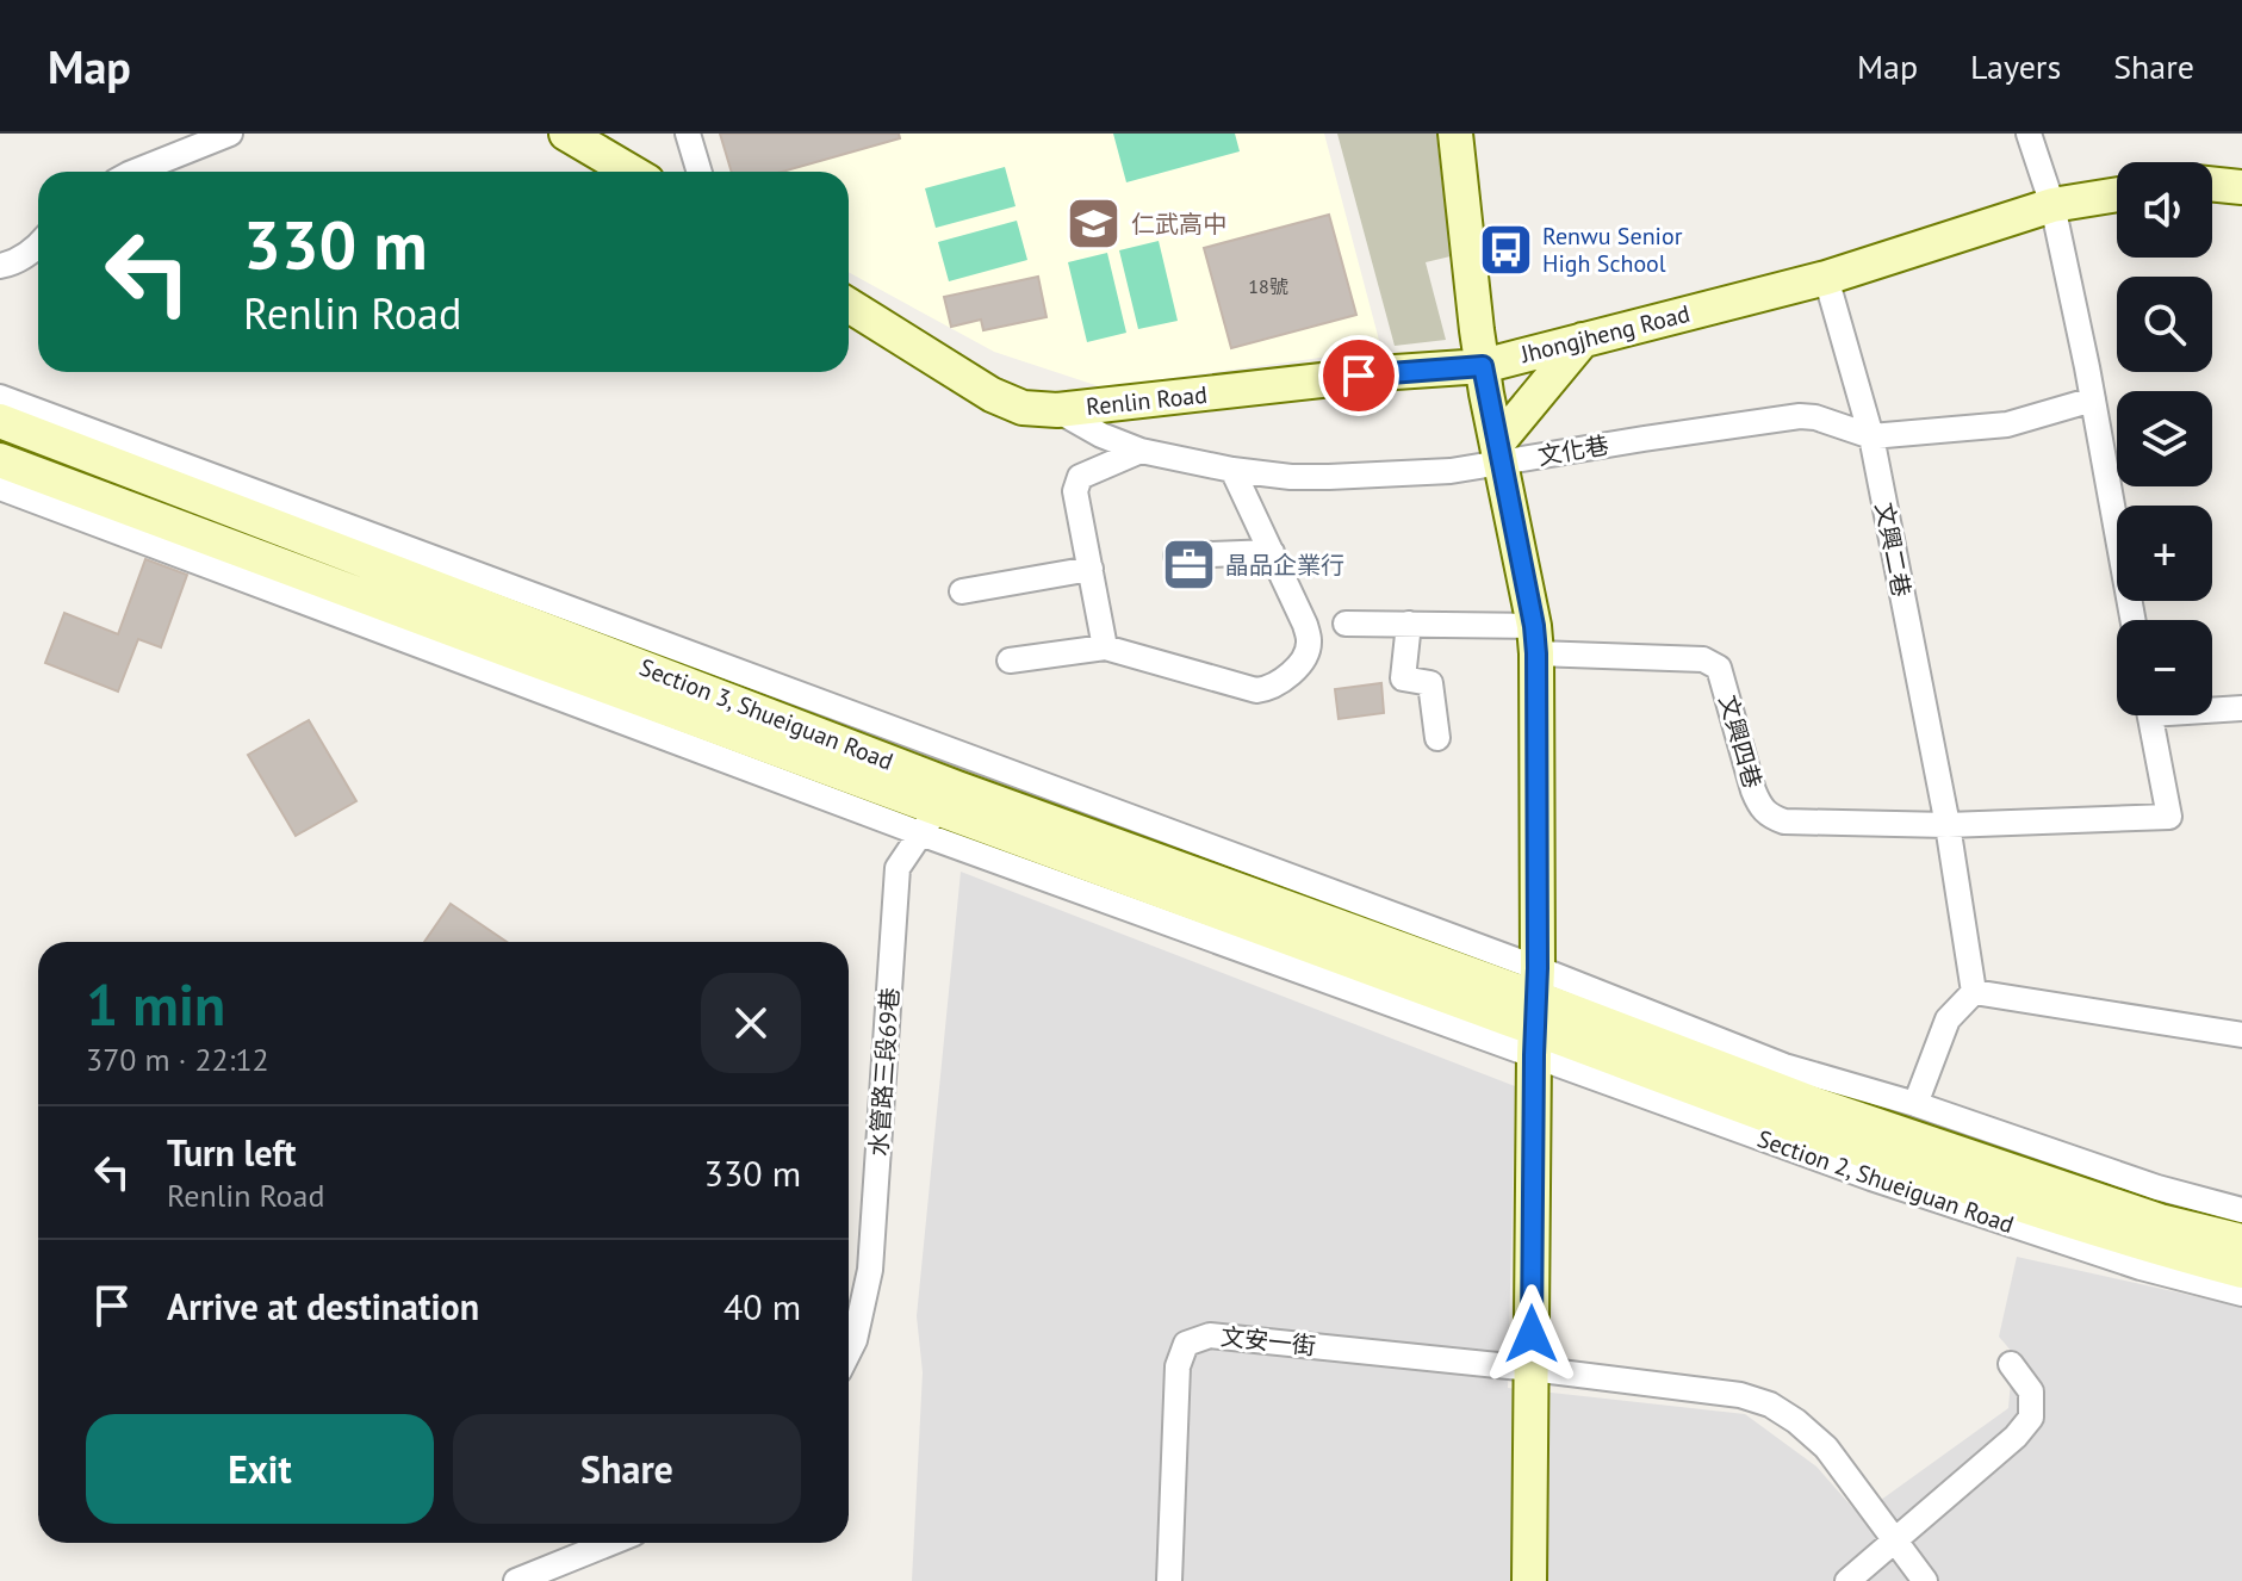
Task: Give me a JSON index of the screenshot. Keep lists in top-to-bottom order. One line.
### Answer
{"streets":{"street":["Jhongjheng Road","Renlin Road","文化巷","文興二巷","Section 3, Shueiguan Road","文興四巷","水管路三段69巷","Section 2, Shueiguan Road","文安一街"]},"crossings":[["Jhongjheng Road","Renlin Road"],["Jhongjheng Road","文興二巷"],["Renlin Road","文化巷"],["文化巷","文興二巷"],["文興二巷","文興四巷"],["Section 3, Shueiguan Road","水管路三段69巷"],["Section 3, Shueiguan Road","Section 2, Shueiguan Road"]],"places":{"school or university":["仁武高中"],"bus stop":["Renwu Senior High School"],"office":["晶品企業行"]},"house_numbers":["18號"],"page":{"header":"Map","nav":["Map","Layers","Share"],"map_buttons":["+","−"],"turn":["330 m","Renlin Road"],"heading":["1 min","370 m · 22:12"],"list":[{"name":"Turn left","note":"Renlin Road","value":"330 m"},{"name":"Arrive at destination","value":"40 m"}],"buttons":["Exit","Share"]}}
